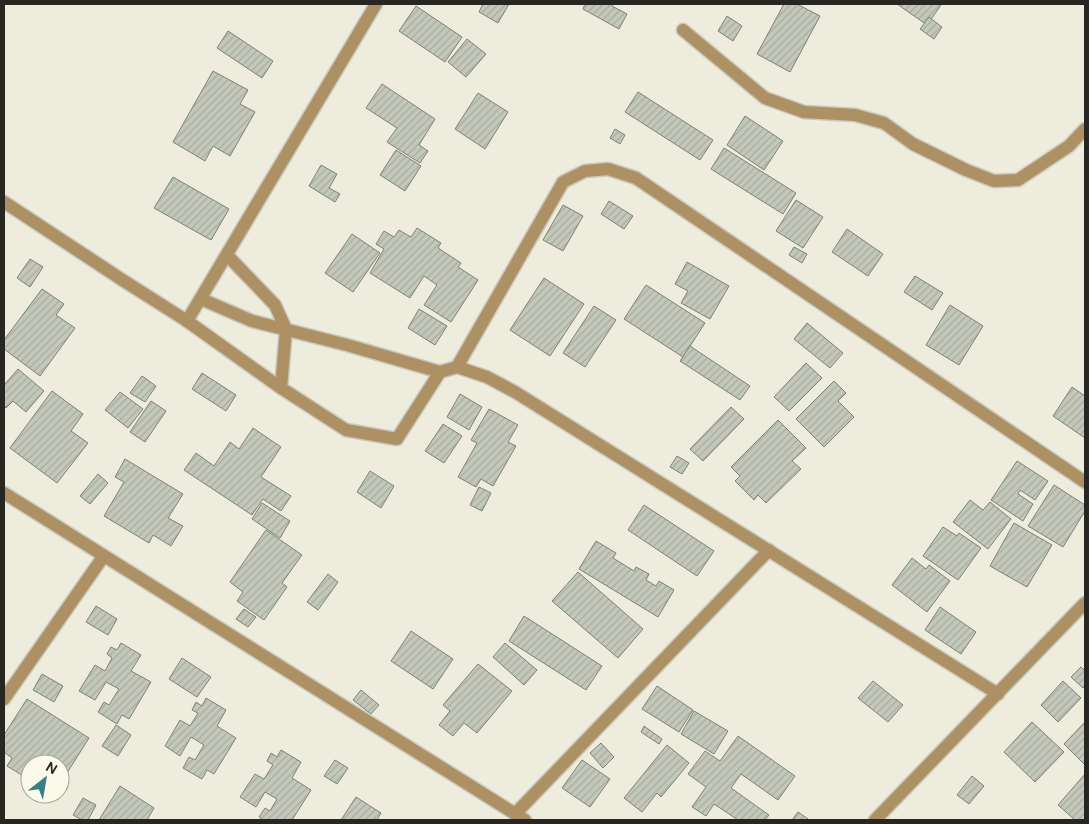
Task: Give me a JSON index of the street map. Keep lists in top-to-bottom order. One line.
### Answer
{"north":"top right"}
